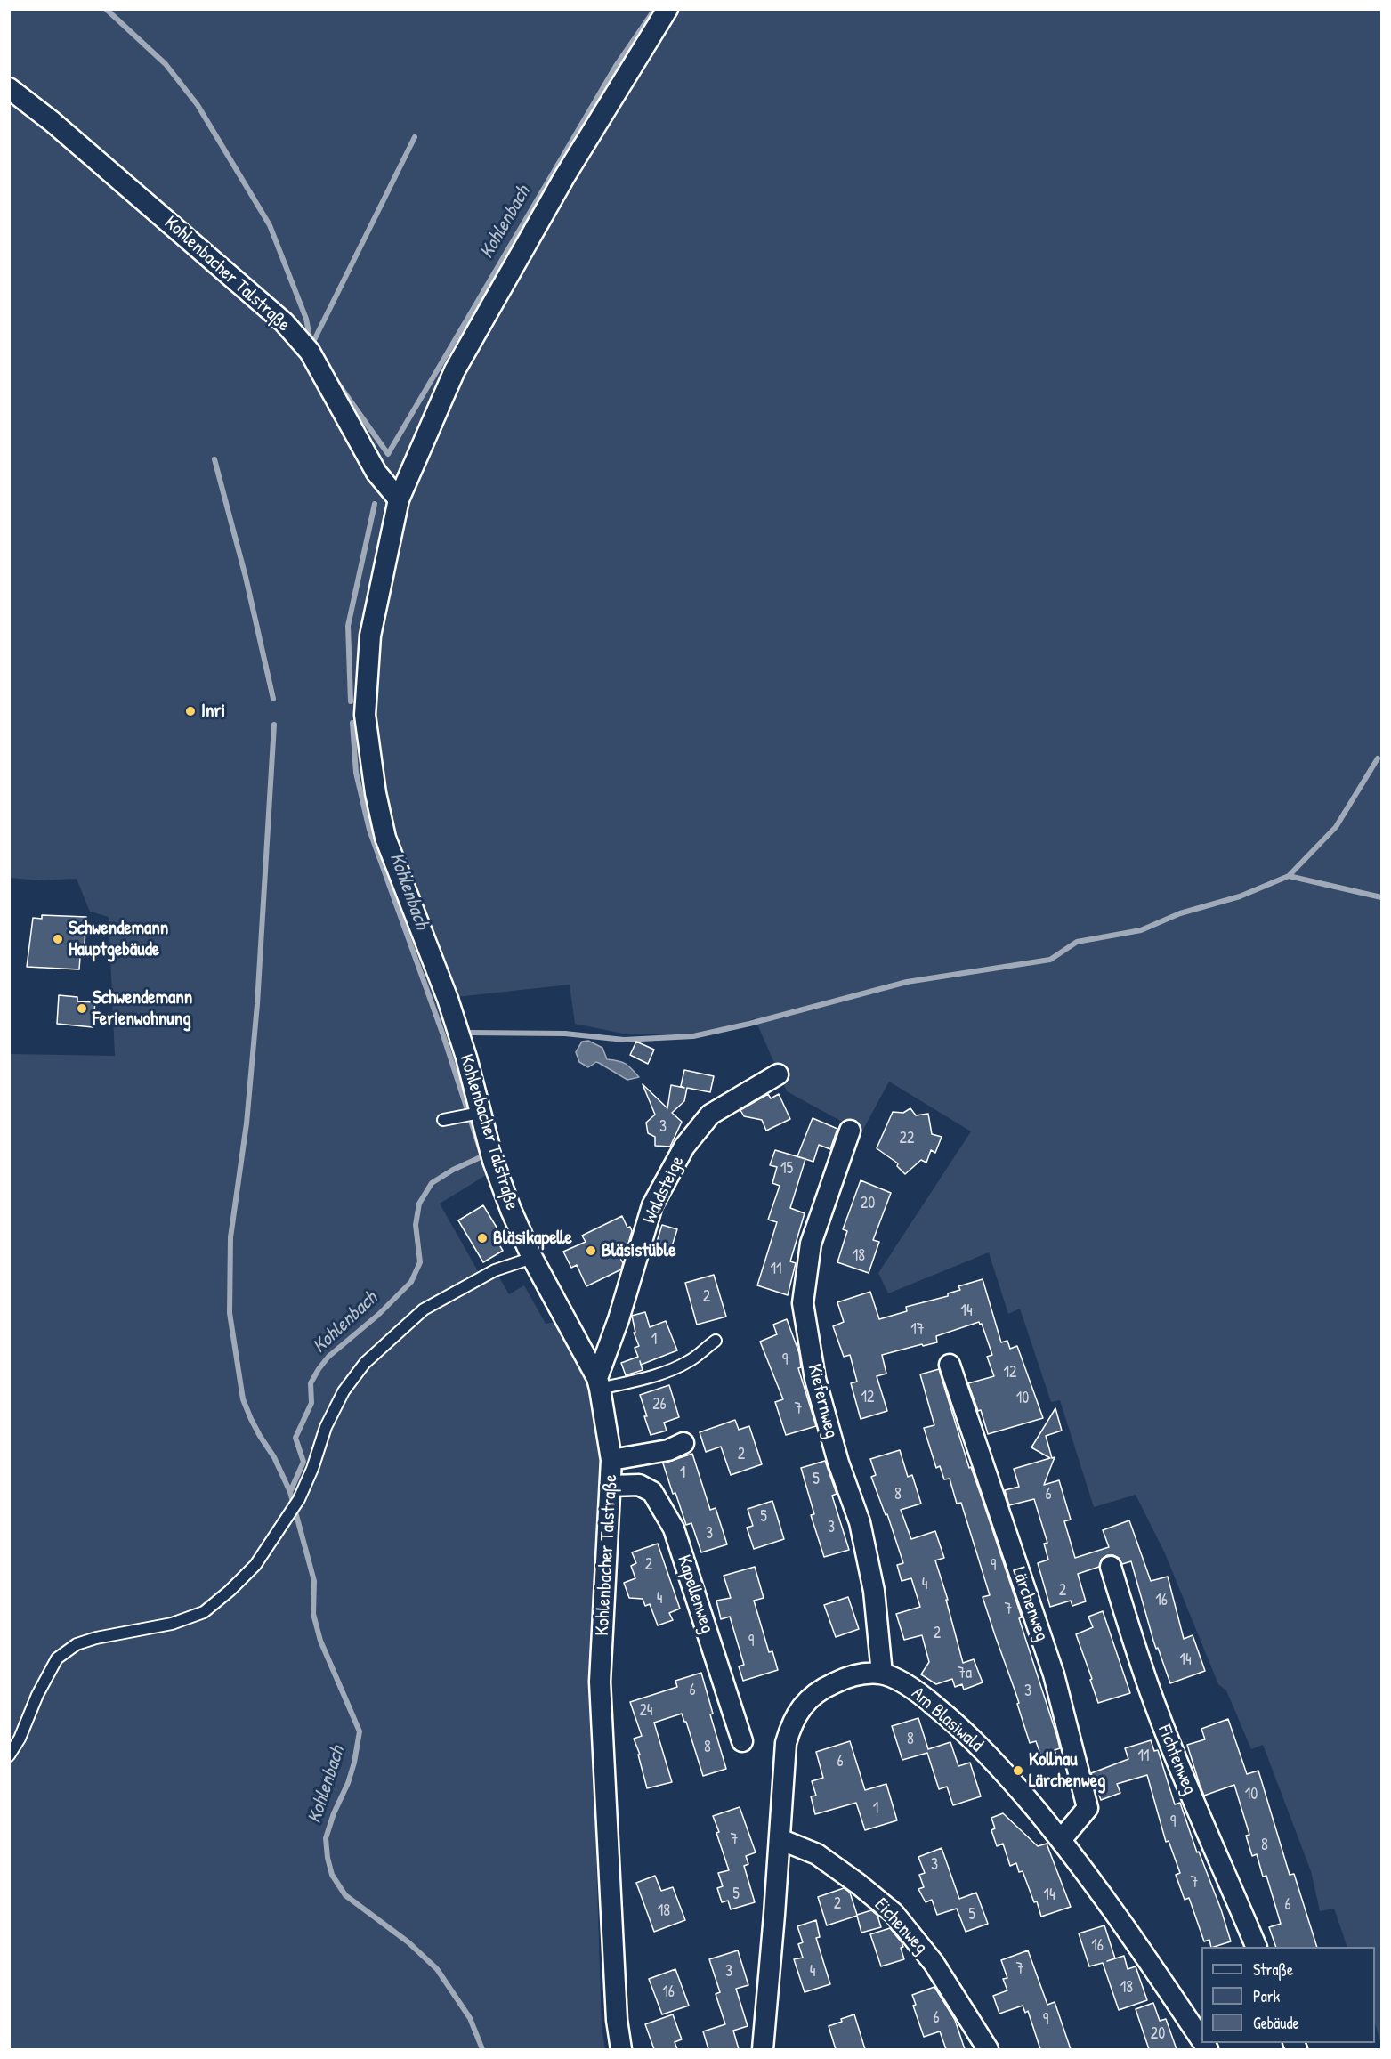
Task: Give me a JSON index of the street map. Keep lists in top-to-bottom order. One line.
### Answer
{"streets":{"street":["Kohlenbacher Talstraße","Waldsteige","Kiefernweg","Kapellenweg","Lärchenweg","Am Blasiwald","Fichtenweg","Eichenweg"]},"crossings":[["Kohlenbacher Talstraße","Waldsteige"],["Kohlenbacher Talstraße","Kapellenweg"],["Kiefernweg","Am Blasiwald"],["Lärchenweg","Am Blasiwald"]],"water":["Kohlenbach"],"places":["Inri","Schwendemann Hauptgebäude","Schwendemann Ferienwohnung","Bläsikapelle","Bläsistüble","Kollnau Lärchenweg"],"house_numbers":["3","22","15","20","18","11","2","14","17","1","9","12","12","10","26","7","2","1","5","8","6","5","3","3","2","9","4","2","4","16","7","2","9","14","7a","6","3","24","8","8","11","6","10","1","9","7","8","3","7","5","14","2","6","18","5","16","7","3","4","18","16","6","9","20"],"legend":["Straße","Park","Gebäude"]}
